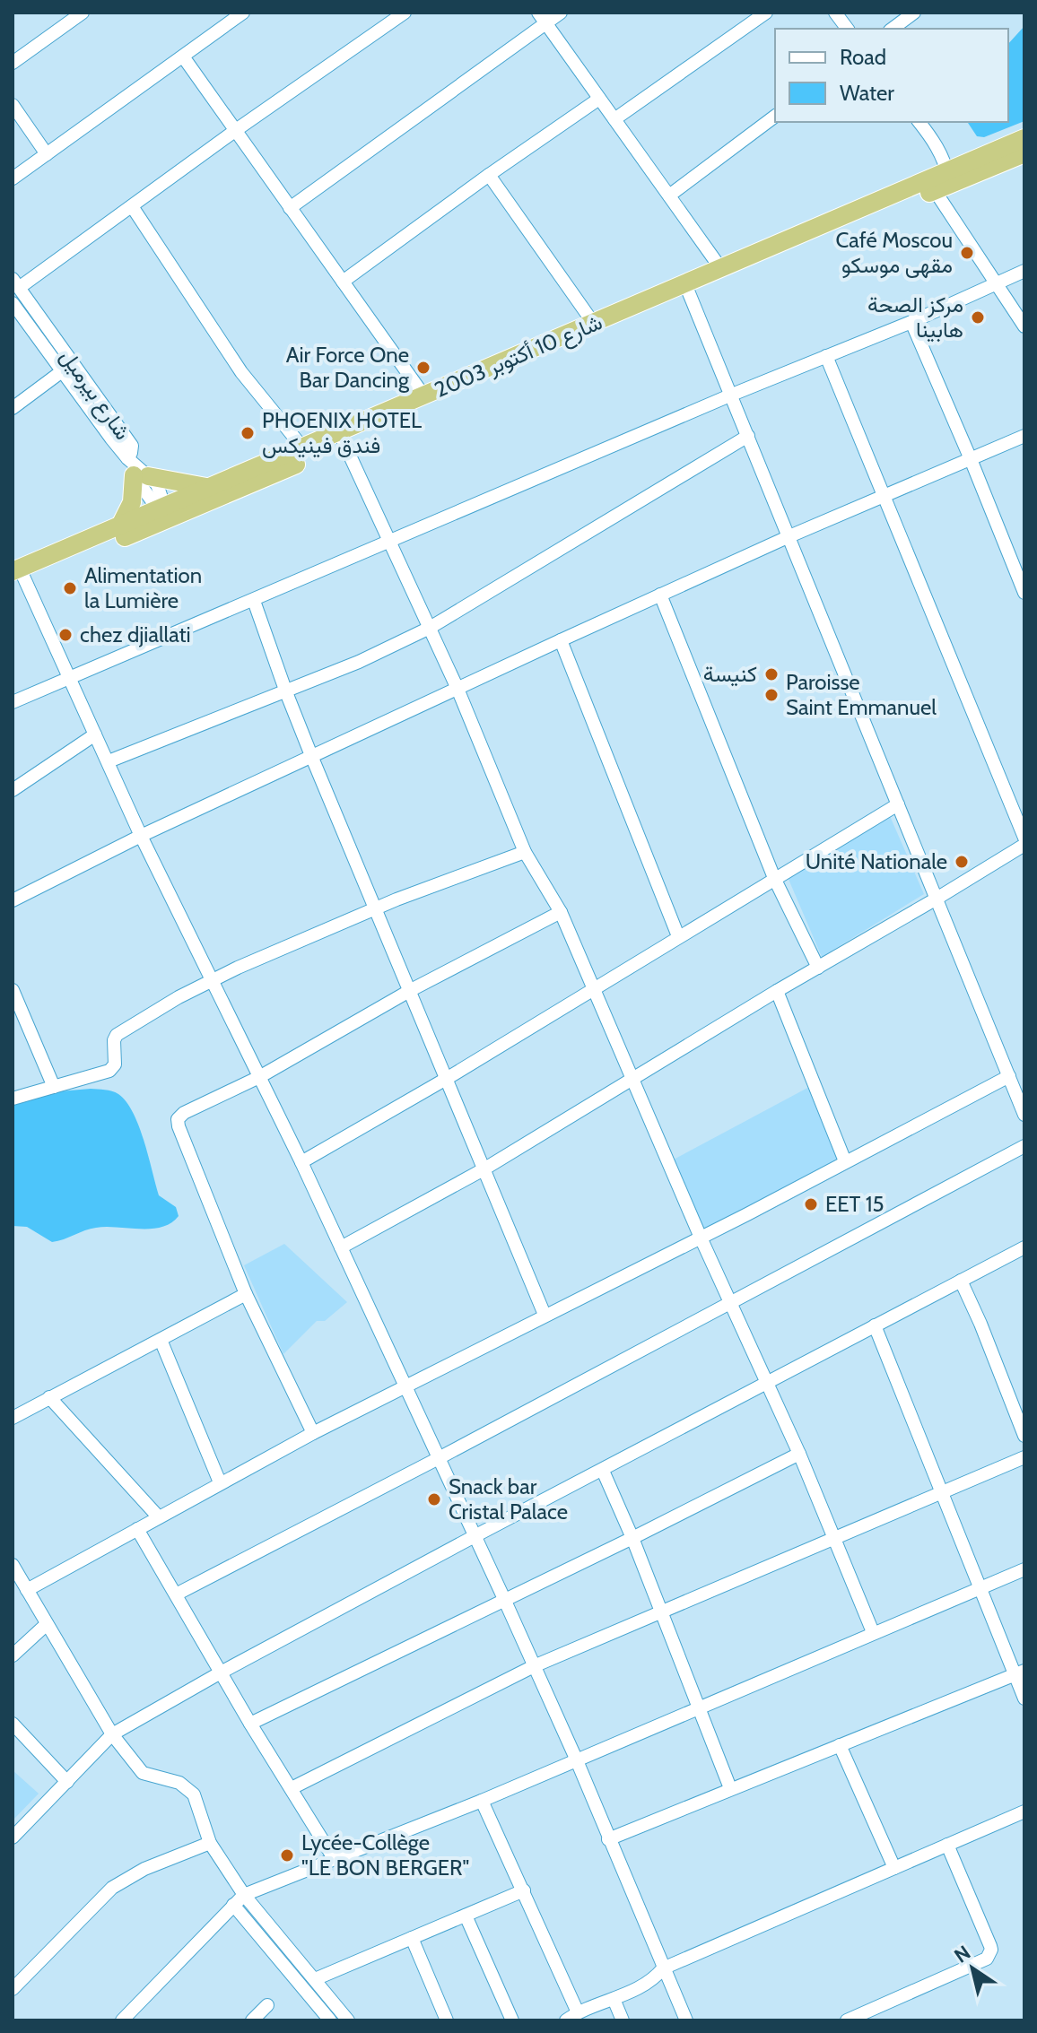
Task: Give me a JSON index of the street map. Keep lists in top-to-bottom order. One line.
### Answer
{"streets":{"highway":["شارع 10 أكتوبر 2003"],"street":["شارع بيرميل"]},"places":["Café Moscou مقهى موسكو","مركز الصحة هابينا","Air Force One Bar Dancing","PHOENIX HOTEL فندق فينيكس","Alimentation la Lumière","chez djiallati","كنيسة","Paroisse Saint Emmanuel","Unité Nationale","EET 15","Snack bar Cristal Palace","Lycée-Collège \"LE BON BERGER\""],"legend":["Road","Water"],"north":"top left"}
